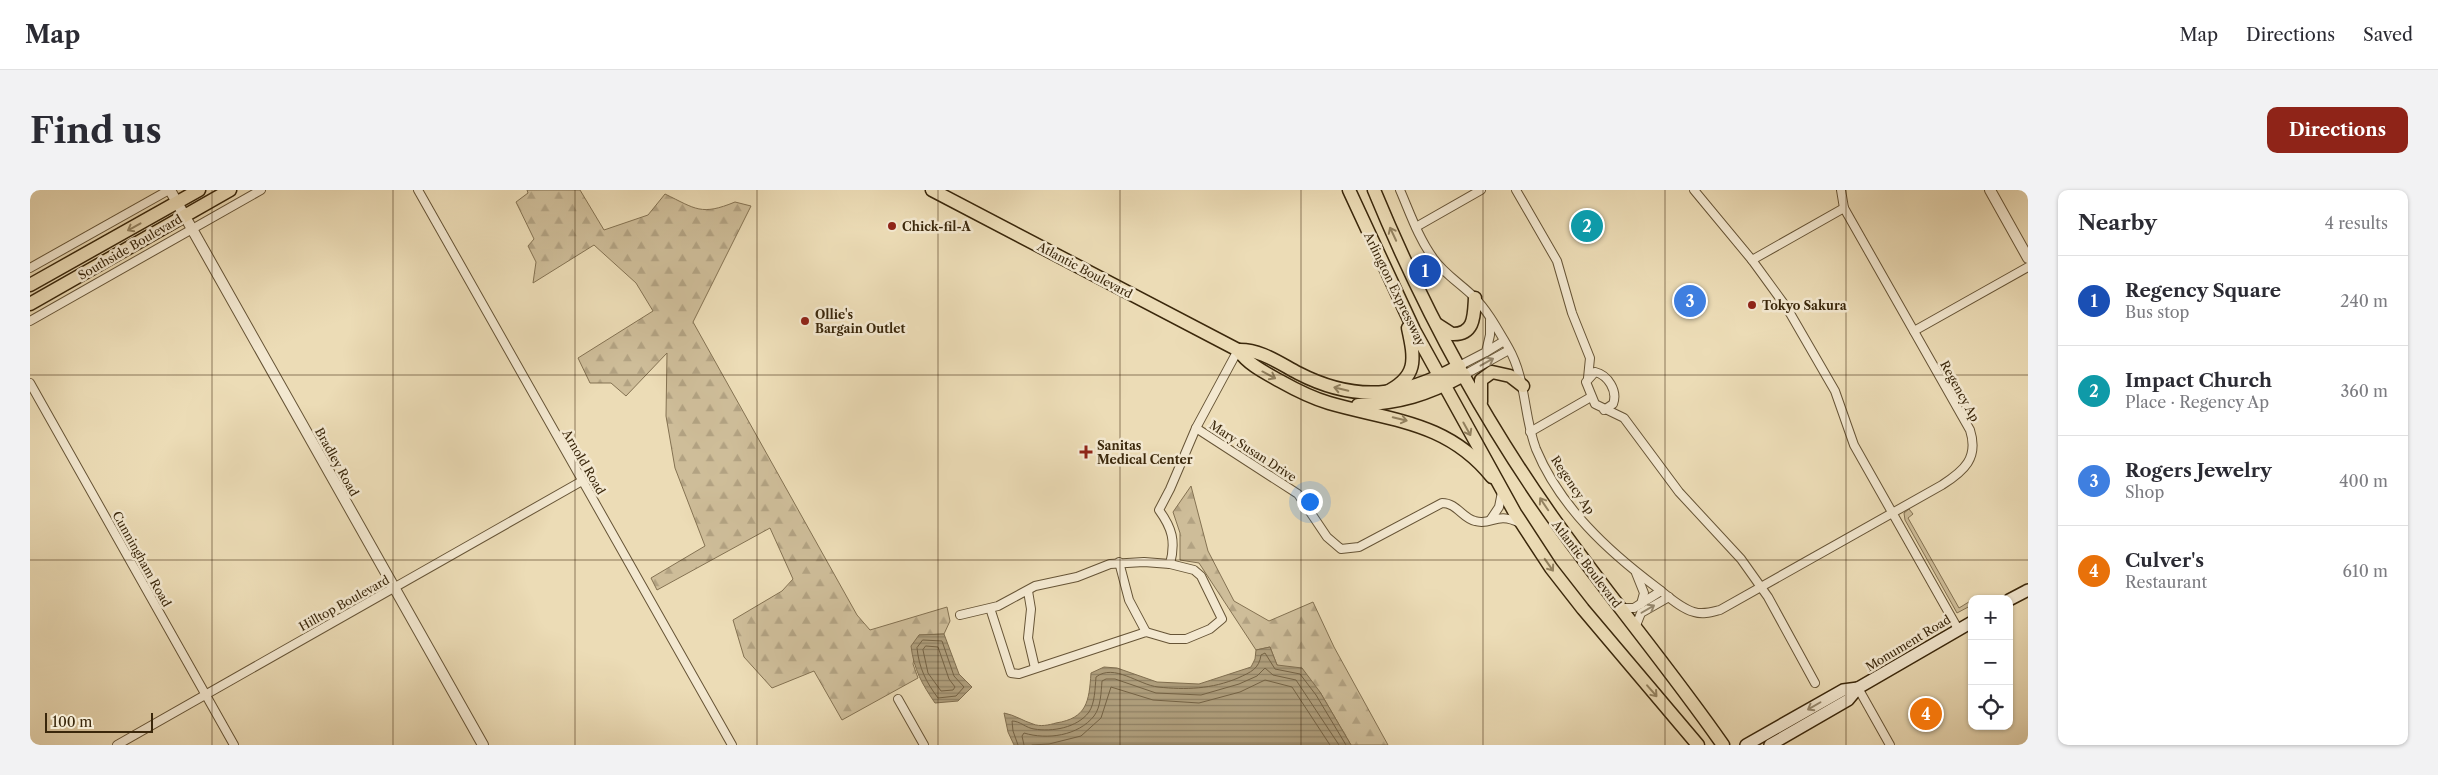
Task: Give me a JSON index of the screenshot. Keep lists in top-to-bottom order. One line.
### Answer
{"streets":{"main road":["Southside Boulevard","Atlantic Boulevard","Arlington Expressway","Monument Road"],"street":["Regency Ap","Mary Susan Drive","Bradley Road","Arnold Road","Cunningham Road","Hilltop Boulevard"]},"crossings":[["Southside Boulevard","Bradley Road"],["Atlantic Boulevard","Arlington Expressway"],["Atlantic Boulevard","Mary Susan Drive"],["Bradley Road","Hilltop Boulevard"],["Arnold Road","Hilltop Boulevard"],["Cunningham Road","Hilltop Boulevard"]],"places":{"other":["Chick-fil-A","Tokyo Sakura","Ollie's Bargain Outlet"],"health":["Sanitas Medical Center"]},"scale_bar":"100 m","page":{"header":"Map","nav":["Map","Directions","Saved"],"buttons":"Directions","title":"Find us","heading":["Nearby","4 results"],"pins":["2","1","3","4"],"list":[{"mark":"1","name":"Regency Square","note":"Bus stop","value":"240 m"},{"mark":"2","name":"Impact Church","note":"Place · Regency Ap","value":"360 m"},{"mark":"3","name":"Rogers Jewelry","note":"Shop","value":"400 m"},{"mark":"4","name":"Culver's","note":"Restaurant","value":"610 m"}],"map_buttons":["+","−"],"scale":"100 m"}}
